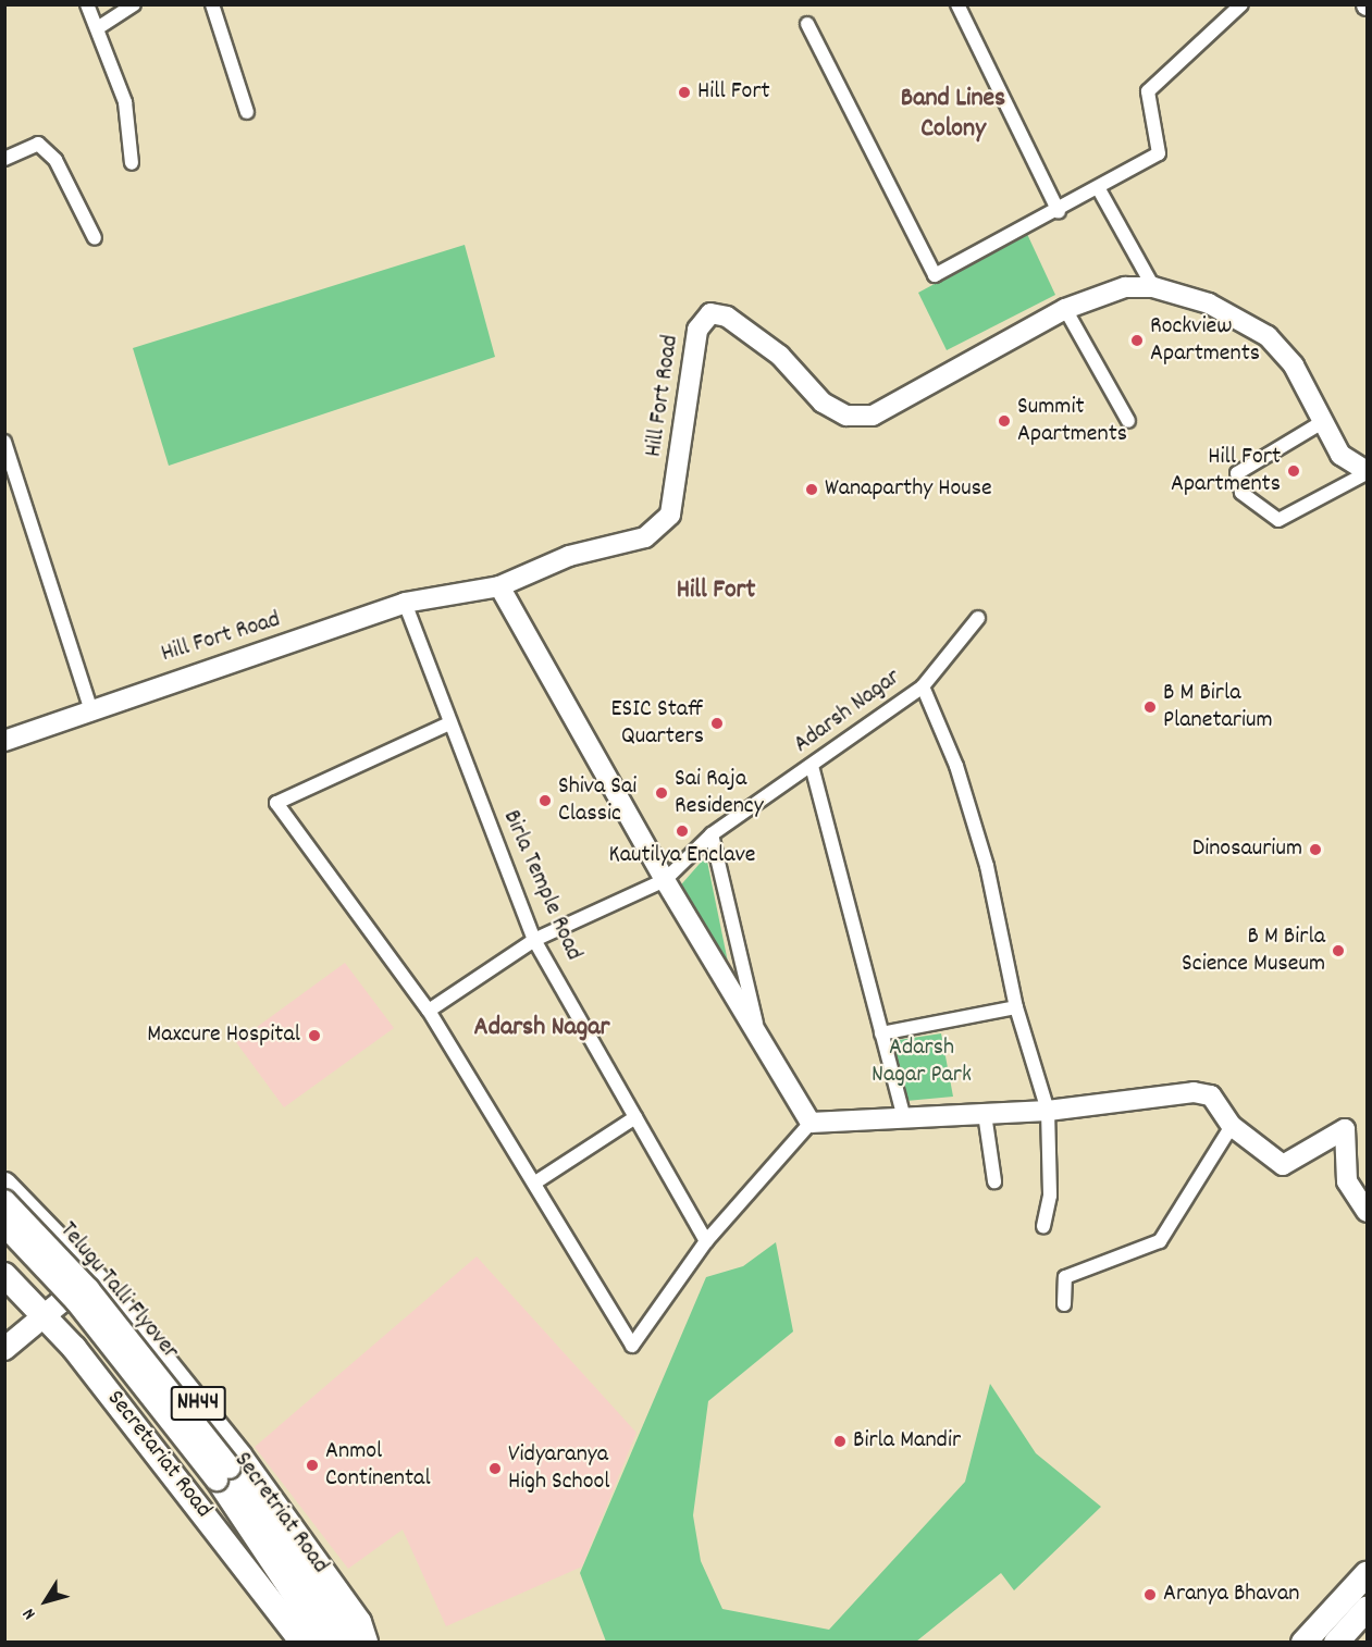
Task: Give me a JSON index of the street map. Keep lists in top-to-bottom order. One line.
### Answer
{"streets":{"highway":["NH44","Secretariat Road","Secretriat Road"],"main road":["Hill Fort Road","Telugu Talli Flyover"],"street":["Adarsh Nagar","Birla Temple Road"]},"crossings":[["Hill Fort Road","Birla Temple Road"],["Adarsh Nagar","Birla Temple Road"]],"districts":["Band Lines Colony","Hill Fort","Adarsh Nagar"],"parks":["Adarsh Nagar Park"],"places":["Hill Fort","Rockview Apartments","Summit Apartments","Hill Fort Apartments","Wanaparthy House","B M Birla Planetarium","ESIC Staff Quarters","Sai Raja Residency","Shiva Sai Classic","Kautilya Enclave","Dinosaurium","B M Birla Science Museum","Maxcure Hospital","Birla Mandir","Anmol Continental","Vidyaranya High School","Aranya Bhavan"],"north":"bottom left"}
